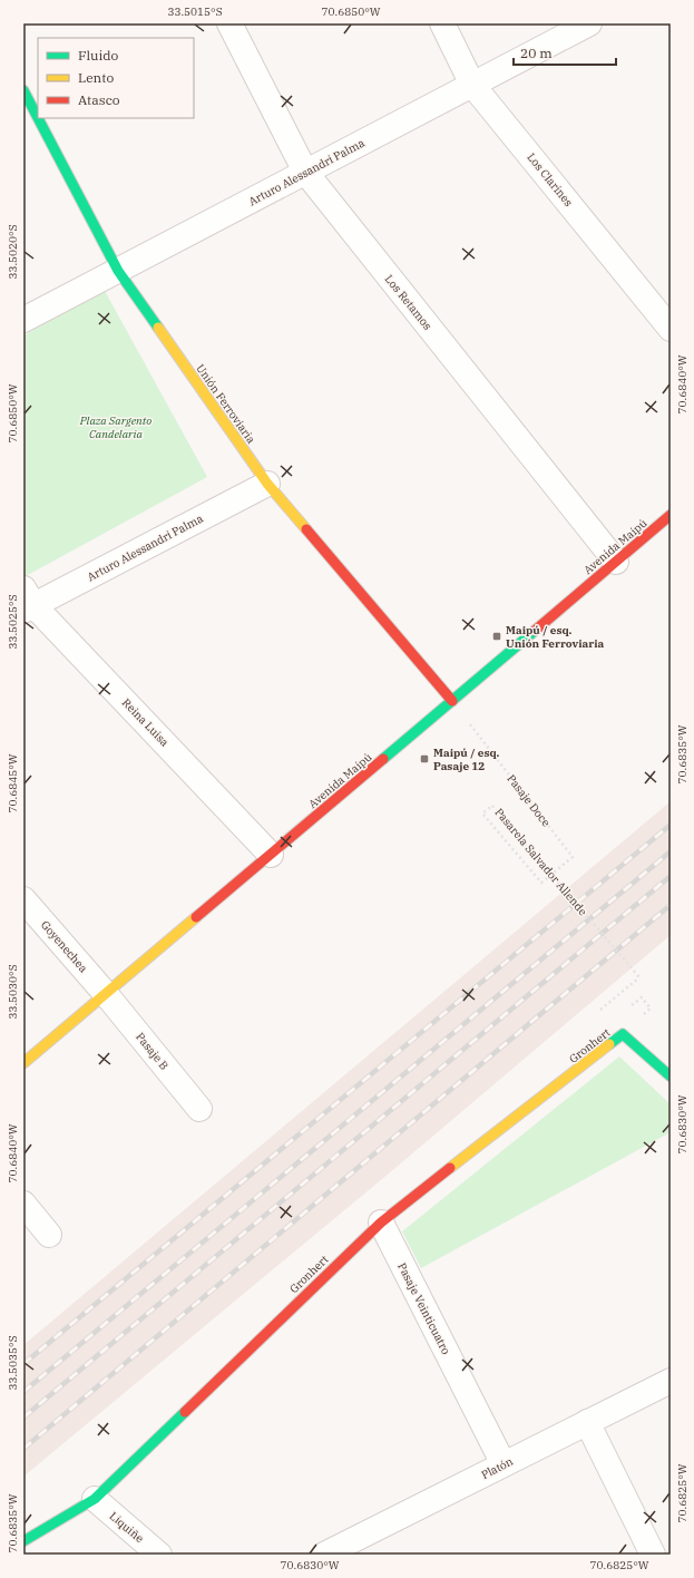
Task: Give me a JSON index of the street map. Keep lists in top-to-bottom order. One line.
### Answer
{"streets":{"street":["Arturo Alessandri Palma","Los Clarines","Los Retamos","Unión Ferroviaria","Avenida Maipú","Reina Luisa","Goyenechea","Gronhert","Pasaje B","Pasaje Veinticuatro","Platón","Liquiñe"],"path":["Pasaje Doce","Pasarela Salvador Allende"]},"crossings":[["Arturo Alessandri Palma","Los Clarines"],["Arturo Alessandri Palma","Los Retamos"],["Arturo Alessandri Palma","Unión Ferroviaria"],["Arturo Alessandri Palma","Reina Luisa"],["Los Retamos","Avenida Maipú"],["Unión Ferroviaria","Avenida Maipú"],["Avenida Maipú","Reina Luisa"],["Avenida Maipú","Goyenechea"],["Avenida Maipú","Pasaje B"],["Pasaje Doce","Pasarela Salvador Allende"],["Goyenechea","Pasaje B"],["Gronhert","Pasaje Veinticuatro"],["Gronhert","Liquiñe"],["Pasaje Veinticuatro","Platón"]],"parks":["Plaza Sargento Candelaria"],"places":{"transit":["Maipú / esq. Unión Ferroviaria","Maipú / esq. Pasaje 12"]},"legend":["Fluido","Lento","Atasco"],"scale_bar":"20 m","coordinates":["33.5015°S","70.6850°W","33.5020°S","70.6840°W","33.5025°S","70.6835°W","70.6845°W","33.5030°S","70.6830°W","33.5035°S","70.6825°W"]}
